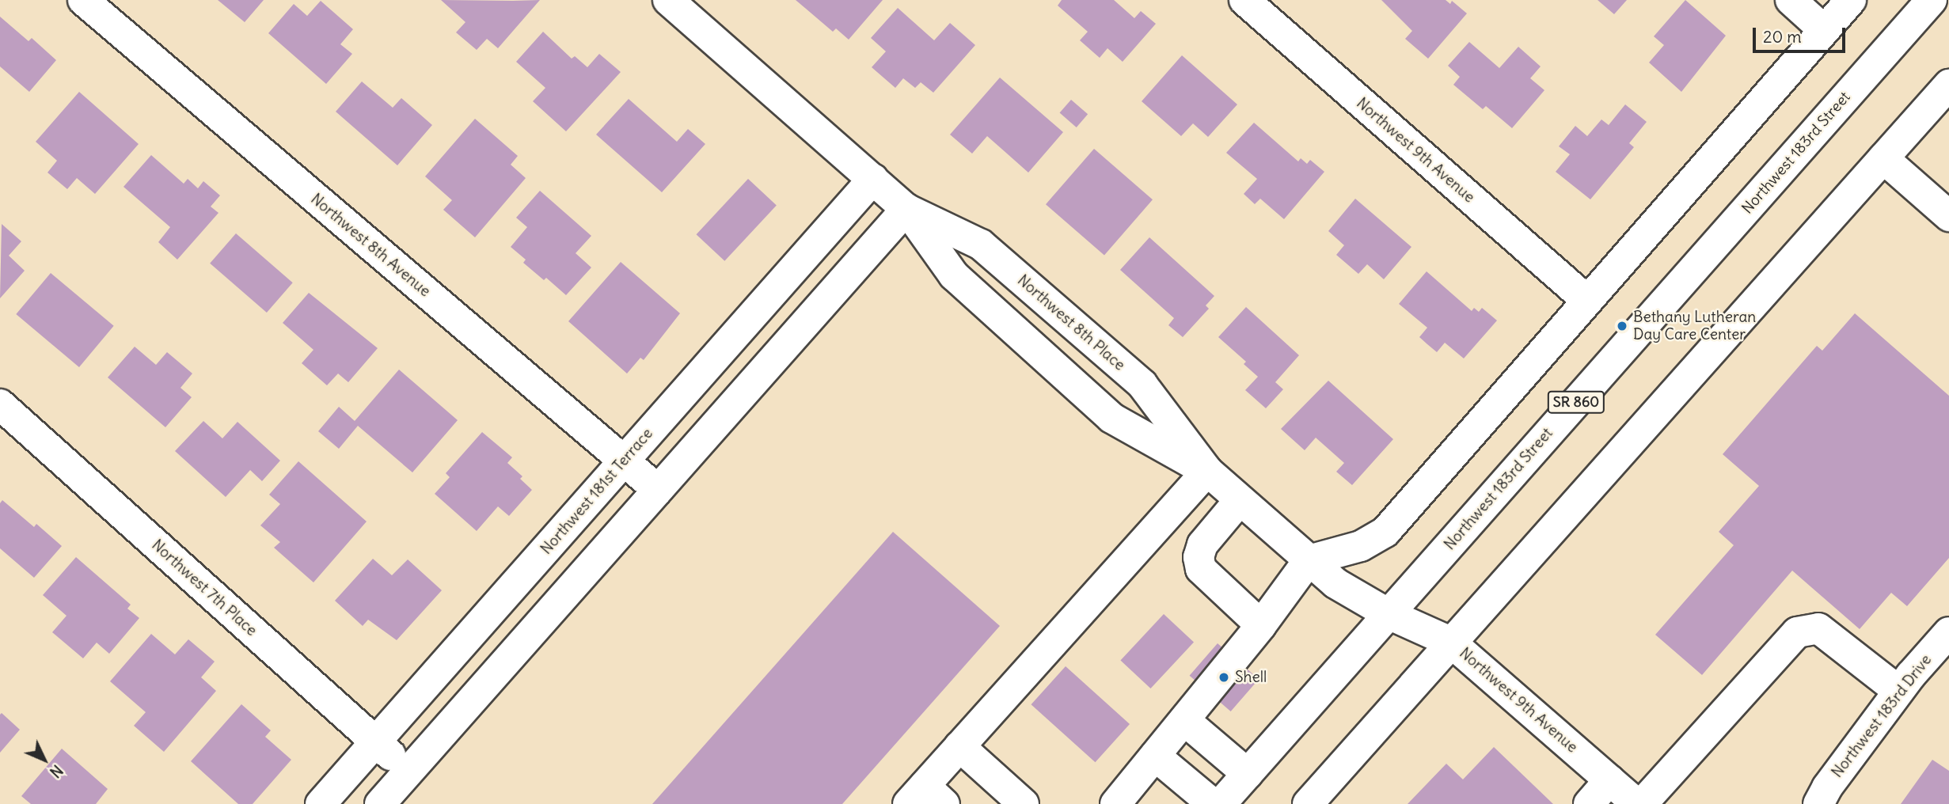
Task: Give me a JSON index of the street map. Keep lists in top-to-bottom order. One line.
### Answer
{"streets":{"street":["Northwest 9th Avenue","Northwest 183rd Street","Northwest 8th Avenue","Northwest 8th Place","SR 860","Northwest 181st Terrace","Northwest 7th Place","Northwest 183rd Drive"]},"crossings":[["Northwest 9th Avenue","Northwest 183rd Street"],["Northwest 9th Avenue","Northwest 8th Place"],["Northwest 183rd Street","Northwest 8th Place"],["Northwest 8th Avenue","Northwest 181st Terrace"],["Northwest 8th Place","Northwest 181st Terrace"],["Northwest 181st Terrace","Northwest 7th Place"]],"places":["Bethany Lutheran Day Care Center","Shell"],"scale_bar":"20 m","north":"bottom right"}
